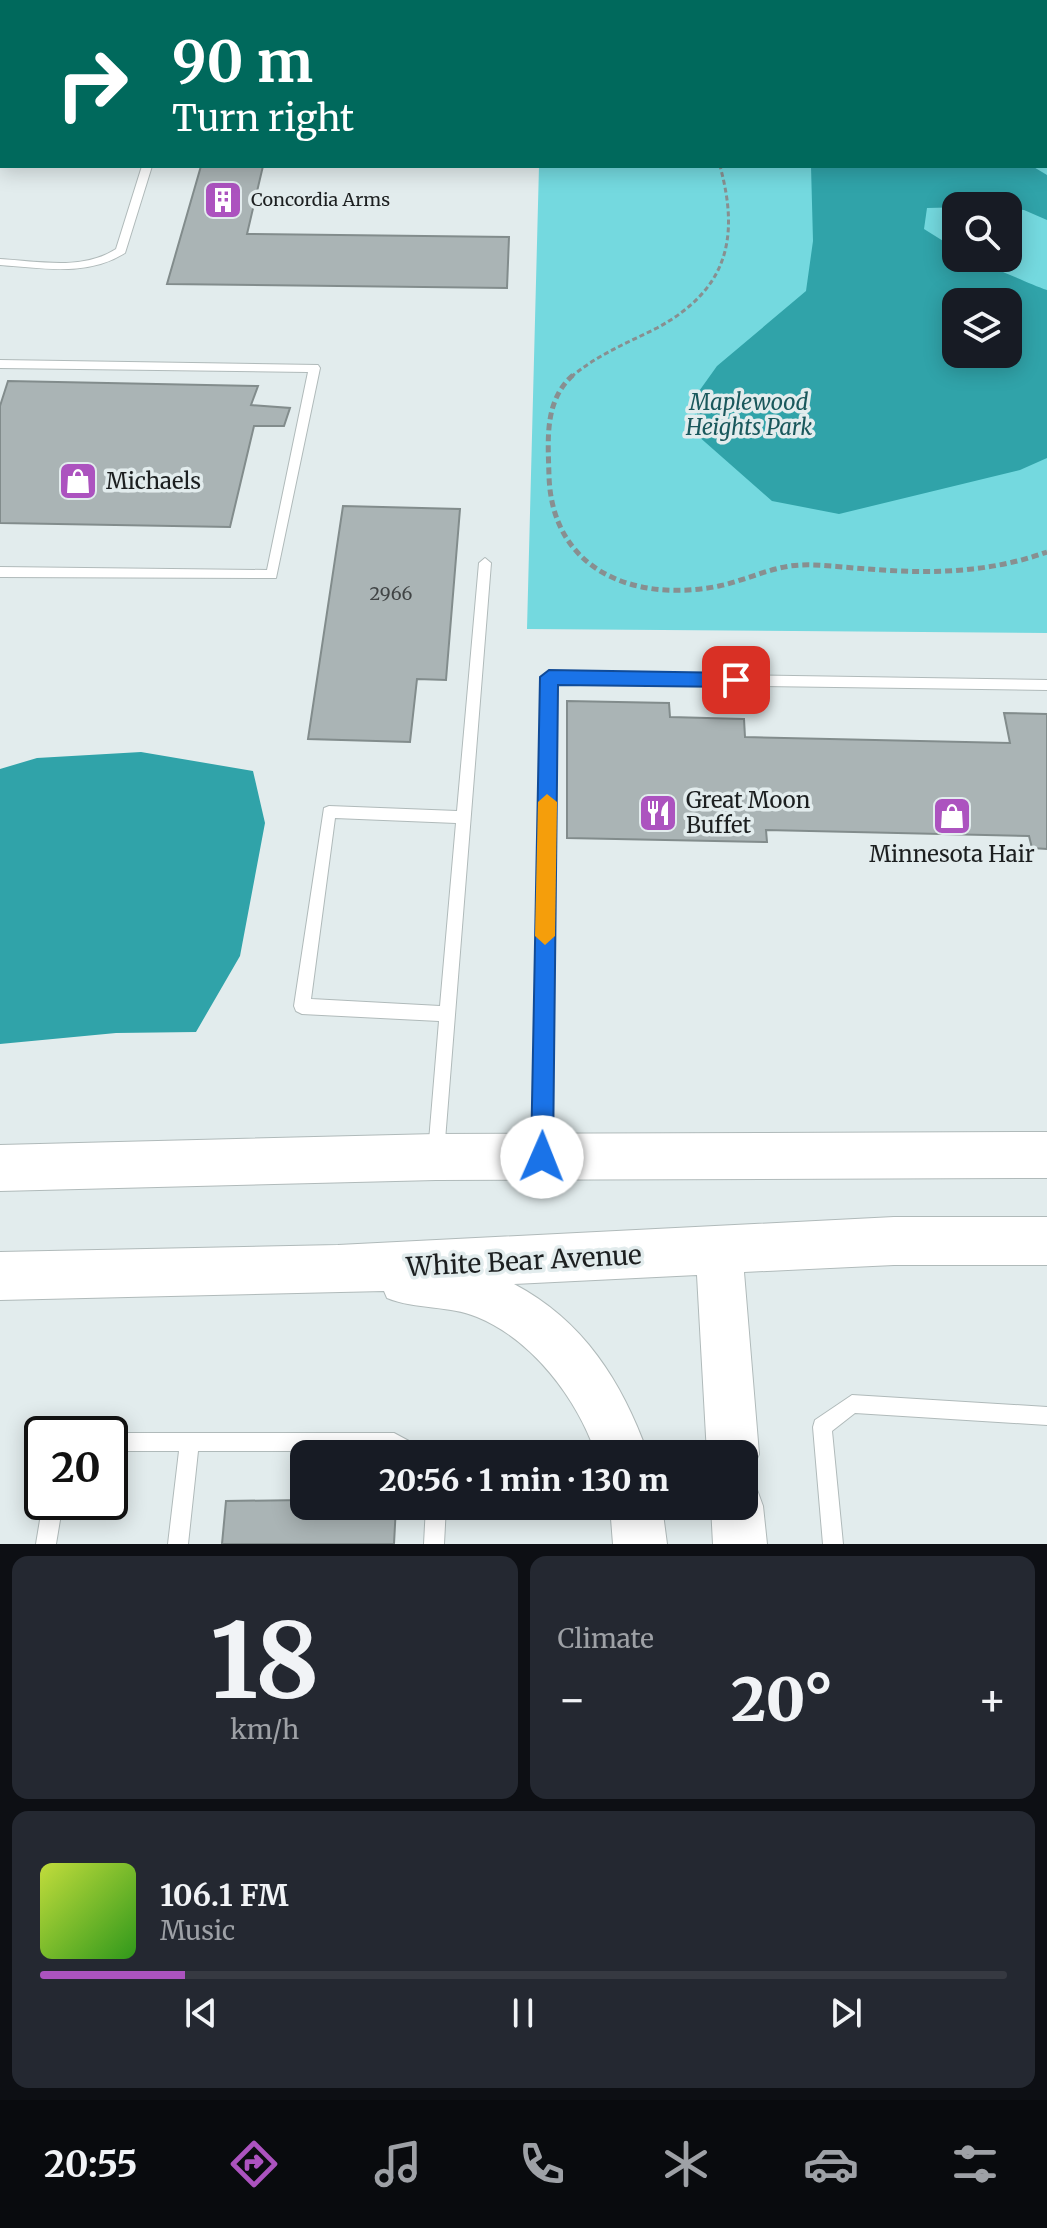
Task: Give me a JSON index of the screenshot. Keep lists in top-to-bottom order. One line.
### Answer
{"streets":{"main road":["White Bear Avenue"]},"parks":["Maplewood Heights Park"],"places":{"building":["Concordia Arms"],"shop":["Michaels","Minnesota Hair"],"restaurant":["Great Moon Buffet"]},"house_numbers":["2966"],"page":{"turn":["90 m","Turn right"],"limit":"20","trip":"20:56 · 1 min · 130 m","tile":[["18","km/h"],"Climate"],"heat":["−","20°","+"],"song":["106.1 FM","Music"],"tabs":"20:55"}}
